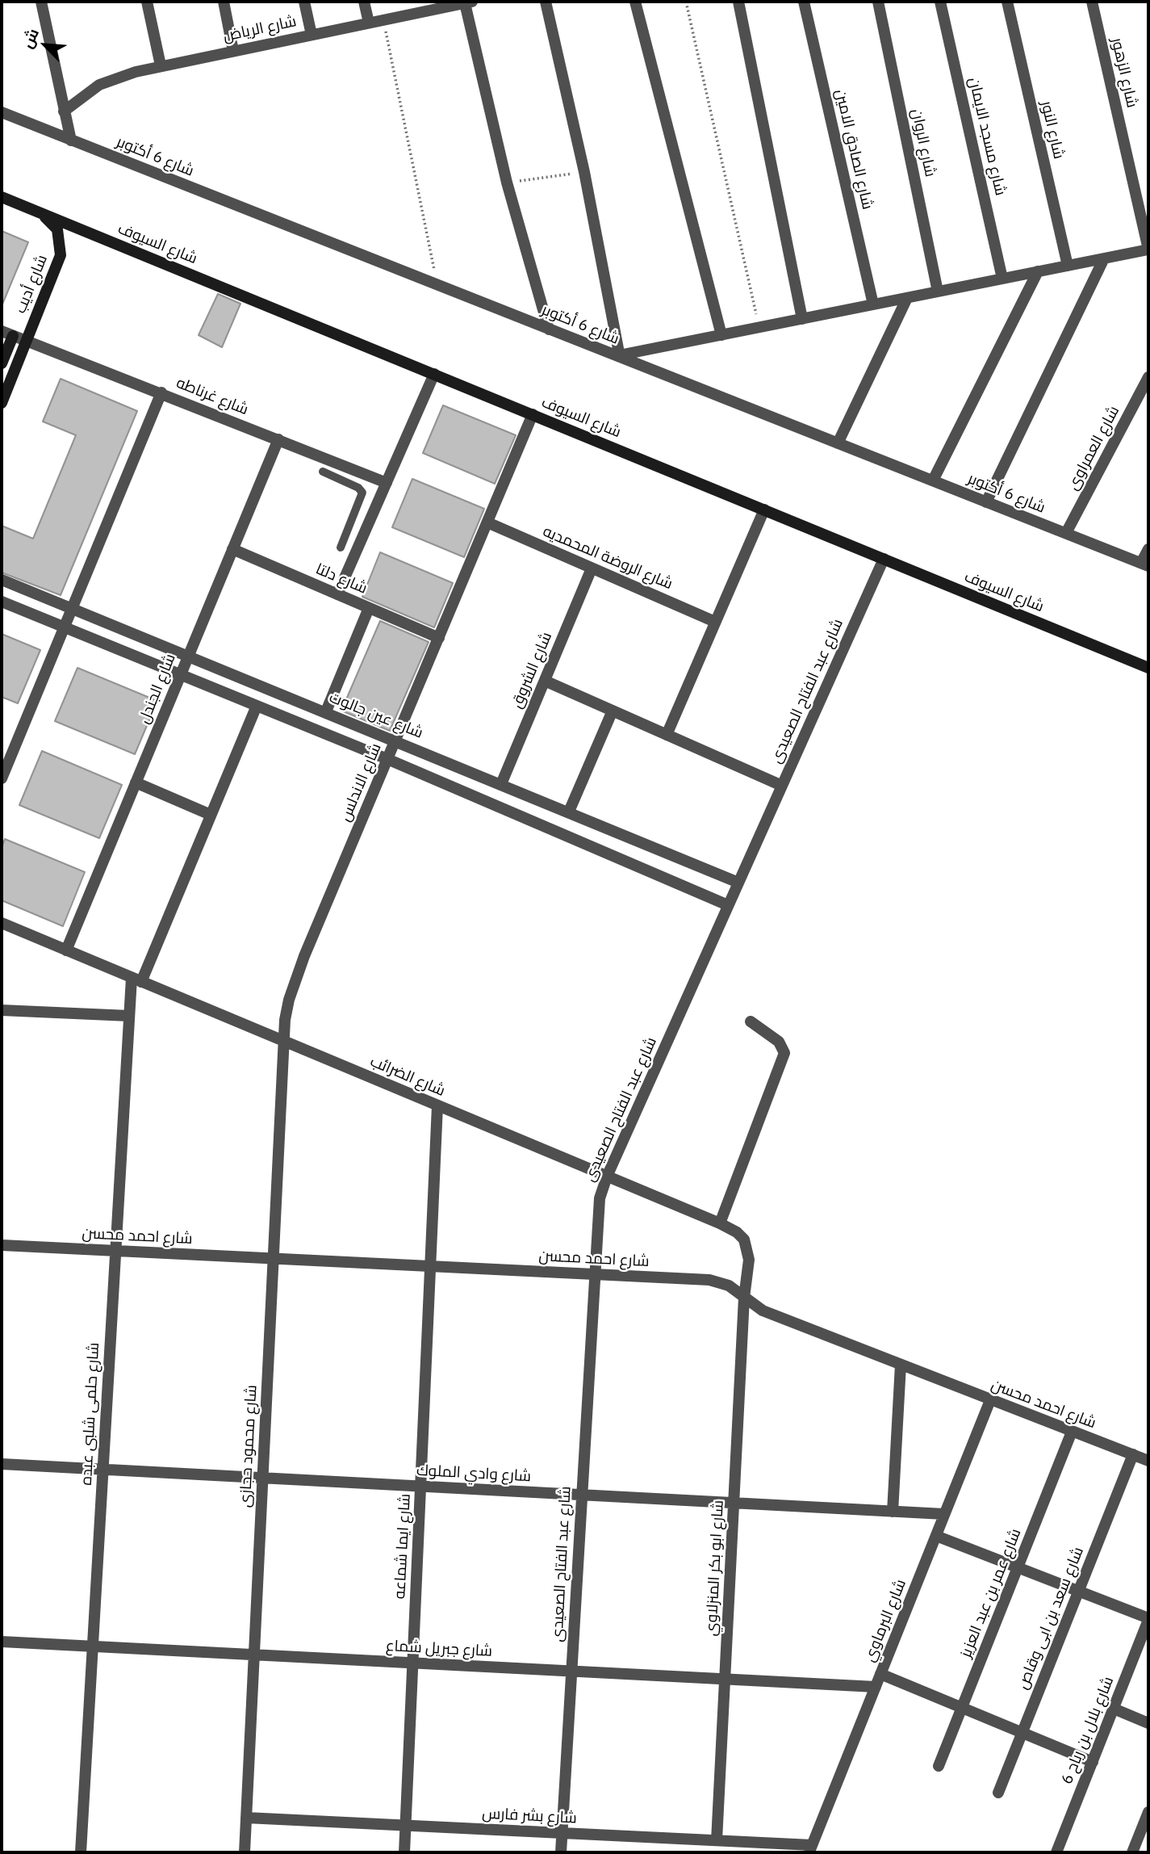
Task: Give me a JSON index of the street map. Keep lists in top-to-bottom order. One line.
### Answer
{"streets":{"main road":["شارع السيوف","شارع أديب"],"street":["شارع الرياض","شارع الزهور","شارع النور","شارع مسجد الايمان","شارع الروان","شارع الصادق الامين","شارع 6 أكتوبر","شارع غرناطه","شارع العمراوى","شارع الروضة المحمديه","شارع دلتا","شارع الشروق","شارع الجندل","شارع عبد الفتاح الصعيدى","شارع عين جالوت","شارع الاندلس","شارع الضرائب","شارع احمد محسن","شارع حلمى شلبى عبده","شارع محمود حجازى","شارع وادي الملوك","شارع ايما شماعه","شارع ابو بكر المنزلاوي","شارع عمر بن عبد العزيز","شارع سعد بن ابى وقاص","شارع البرماوي","شارع جبريل شماع","شارع بلال بن رباح 6","شارع بشر فارس"]},"crossings":[["شارع 6 أكتوبر","شارع العمراوى"],["شارع السيوف","شارع أديب"],["شارع السيوف","شارع عبد الفتاح الصعيدى"],["شارع السيوف","شارع الاندلس"],["شارع أديب","شارع غرناطه"],["شارع غرناطه","شارع الجندل"],["شارع الروضة المحمديه","شارع الشروق"],["شارع الروضة المحمديه","شارع الاندلس"],["شارع دلتا","شارع الجندل"],["شارع دلتا","شارع الاندلس"],["شارع الشروق","شارع عين جالوت"],["شارع الجندل","شارع عين جالوت"],["شارع الجندل","شارع الضرائب"],["شارع عبد الفتاح الصعيدى","شارع عين جالوت"],["شارع عبد الفتاح الصعيدى","شارع الضرائب"],["شارع عبد الفتاح الصعيدى","شارع احمد محسن"],["شارع عبد الفتاح الصعيدى","شارع وادي الملوك"],["شارع عبد الفتاح الصعيدى","شارع جبريل شماع"],["شارع عبد الفتاح الصعيدى","شارع بشر فارس"],["شارع عين جالوت","شارع الاندلس"],["شارع الاندلس","شارع الضرائب"],["شارع الاندلس","شارع محمود حجازى"],["شارع الضرائب","شارع احمد محسن"],["شارع الضرائب","شارع حلمى شلبى عبده"],["شارع الضرائب","شارع محمود حجازى"],["شارع الضرائب","شارع ايما شماعه"],["شارع الضرائب","شارع ابو بكر المنزلاوي"],["شارع احمد محسن","شارع حلمى شلبى عبده"],["شارع احمد محسن","شارع محمود حجازى"],["شارع احمد محسن","شارع ايما شماعه"],["شارع احمد محسن","شارع ابو بكر المنزلاوي"],["شارع احمد محسن","شارع عمر بن عبد العزيز"],["شارع احمد محسن","شارع سعد بن ابى وقاص"],["شارع احمد محسن","شارع البرماوي"],["شارع حلمى شلبى عبده","شارع وادي الملوك"],["شارع حلمى شلبى عبده","شارع جبريل شماع"],["شارع محمود حجازى","شارع وادي الملوك"],["شارع محمود حجازى","شارع جبريل شماع"],["شارع محمود حجازى","شارع بشر فارس"],["شارع وادي الملوك","شارع ايما شماعه"],["شارع وادي الملوك","شارع ابو بكر المنزلاوي"],["شارع وادي الملوك","شارع البرماوي"],["شارع ايما شماعه","شارع جبريل شماع"],["شارع ايما شماعه","شارع بشر فارس"],["شارع ابو بكر المنزلاوي","شارع جبريل شماع"],["شارع ابو بكر المنزلاوي","شارع بشر فارس"],["شارع البرماوي","شارع جبريل شماع"],["شارع البرماوي","شارع بشر فارس"]],"north":"top left"}
